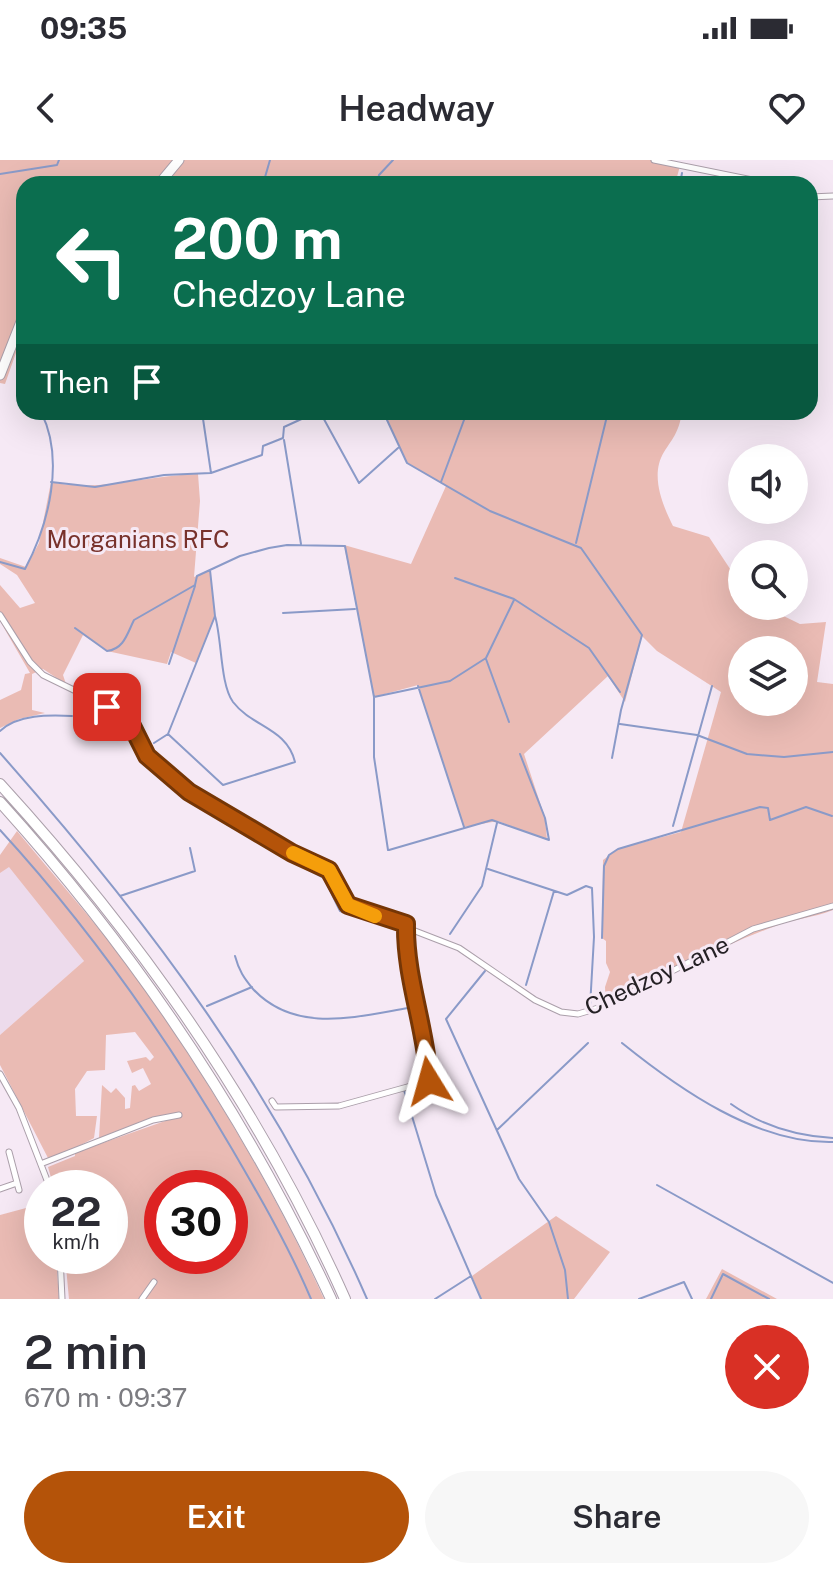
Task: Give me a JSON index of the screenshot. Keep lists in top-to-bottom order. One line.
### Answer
{"streets":{"street":["Chedzoy Lane"]},"parks":["Morganians RFC"],"page":{"status":"09:35","header":"Headway","turn":["200 m","Chedzoy Lane"],"then":"Then","speed":"22 km/h","limit":"30","heading":["2 min","670 m · 09:37"],"buttons":["Exit","Share"]}}
